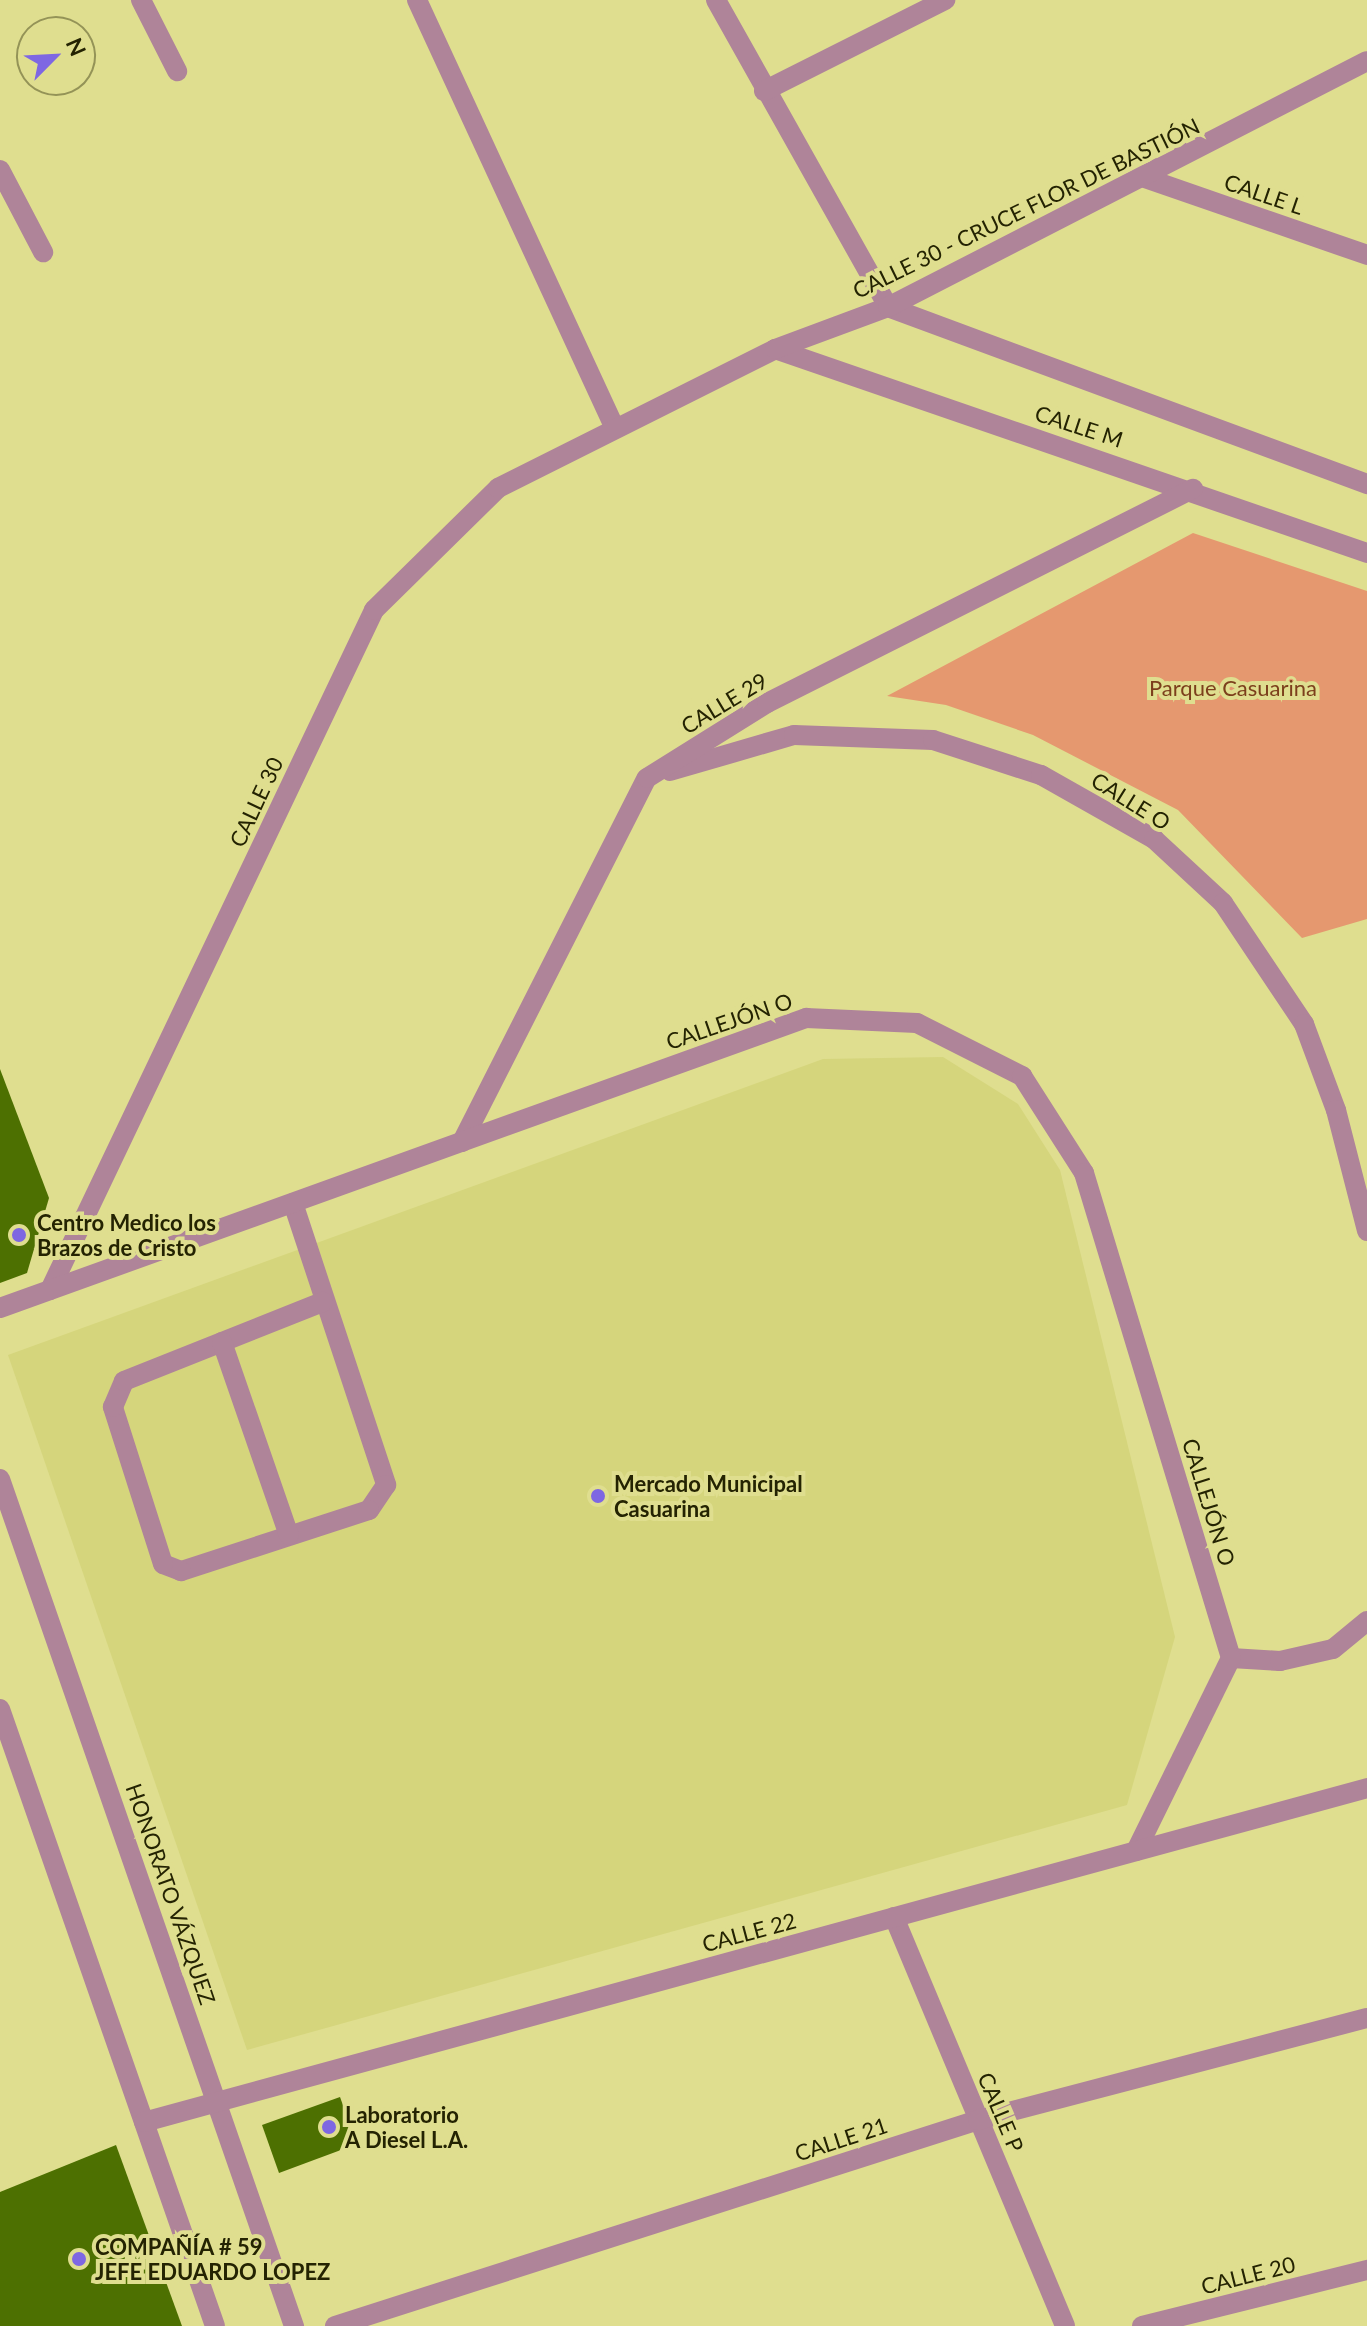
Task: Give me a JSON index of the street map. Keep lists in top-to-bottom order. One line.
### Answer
{"streets":{"street":["CALLE L","CALLE 30 - CRUCE FLOR DE BASTIÓN","CALLE M","CALLE 29","CALLE O","CALLE 30","CALLEJÓN O","HONORATO VÁZQUEZ","CALLE 22","CALLE P","CALLE 21","CALLE 20"]},"crossings":[["CALLE L","CALLE 30 - CRUCE FLOR DE BASTIÓN"],["CALLE 30 - CRUCE FLOR DE BASTIÓN","CALLE M"],["CALLE 30 - CRUCE FLOR DE BASTIÓN","CALLE 30"],["CALLE M","CALLE 29"],["CALLE 29","CALLE O"],["CALLE 30","CALLEJÓN O"],["HONORATO VÁZQUEZ","CALLE 22"],["CALLE 22","CALLE P"],["CALLE P","CALLE 21"]],"parks":["Parque Casuarina"],"places":["Centro Medico los Brazos de Cristo","Mercado Municipal Casuarina","Laboratorio A Diesel L.A.","COMPAÑÍA # 59 JEFE EDUARDO LOPEZ"],"north":"top right"}
